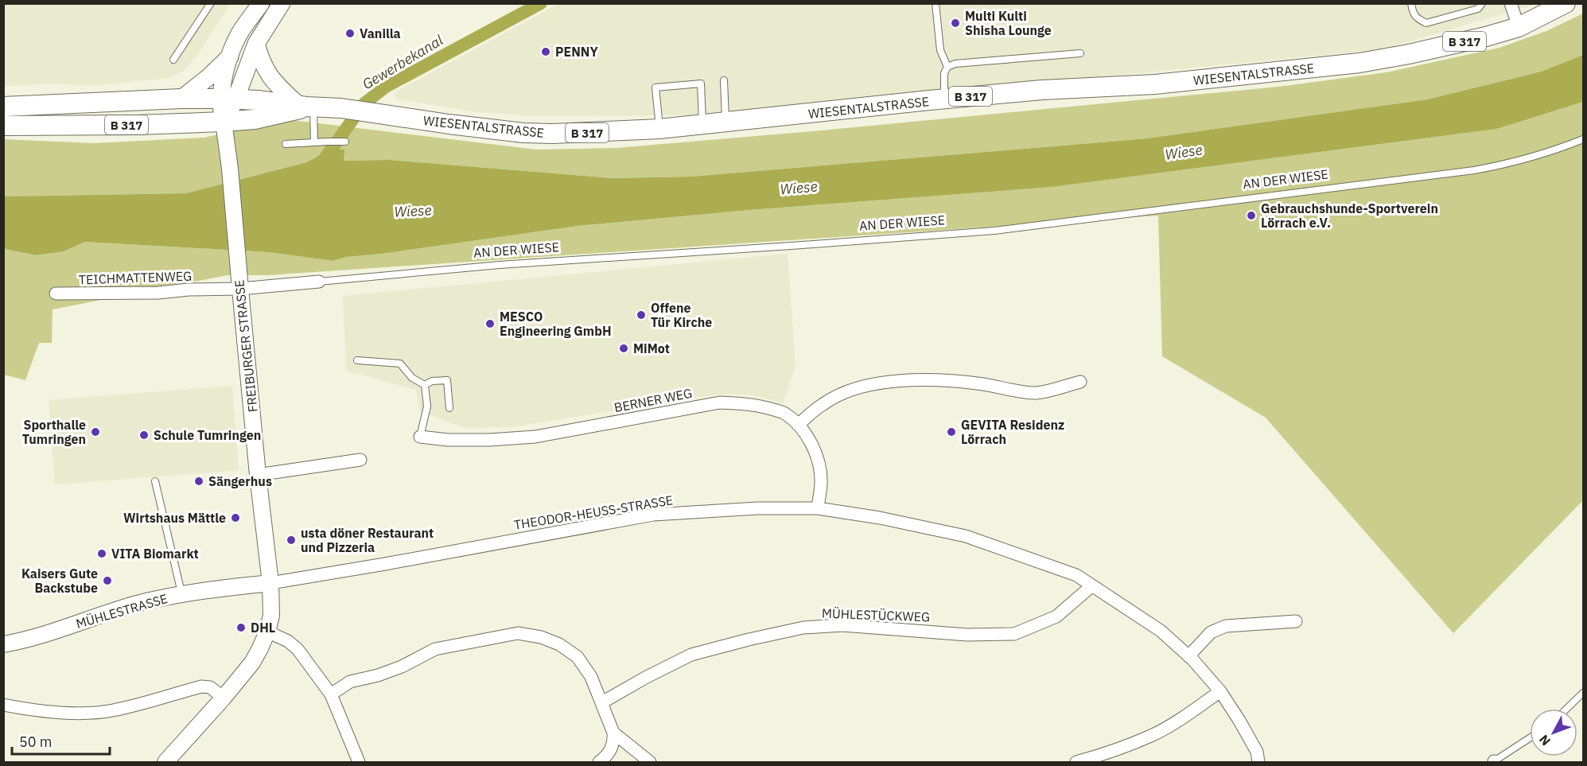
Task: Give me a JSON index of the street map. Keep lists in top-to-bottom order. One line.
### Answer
{"streets":{"main road":["B 317","WIESENTALSTRASSE"],"street":["AN DER WIESE","TEICHMATTENWEG","FREIBURGER STRASSE","BERNER WEG","THEODOR-HEUSS-STRASSE","MÜHLESTRASSE","MÜHLESTÜCKWEG"]},"crossings":[["B 317","WIESENTALSTRASSE"],["B 317","FREIBURGER STRASSE"],["AN DER WIESE","TEICHMATTENWEG"],["AN DER WIESE","FREIBURGER STRASSE"],["FREIBURGER STRASSE","THEODOR-HEUSS-STRASSE"],["FREIBURGER STRASSE","MÜHLESTRASSE"],["BERNER WEG","THEODOR-HEUSS-STRASSE"],["THEODOR-HEUSS-STRASSE","MÜHLESTRASSE"],["THEODOR-HEUSS-STRASSE","MÜHLESTÜCKWEG"]],"water":["Gewerbekanal","Wiese"],"places":["Multi Kulti Shisha Lounge","Vanilla","PENNY","Gebrauchshunde-Sportverein Lörrach e.V.","Offene Tür Kirche","MESCO Engineering GmbH","MiMot","Sporthalle Tumringen","GEVITA Residenz Lörrach","Schule Tumringen","Sängerhus","Wirtshaus Mättle","usta döner Restaurant und Pizzeria","VITA Biomarkt","Kaisers Gute Backstube","DHL"],"scale_bar":"50 m","north":"bottom left"}
